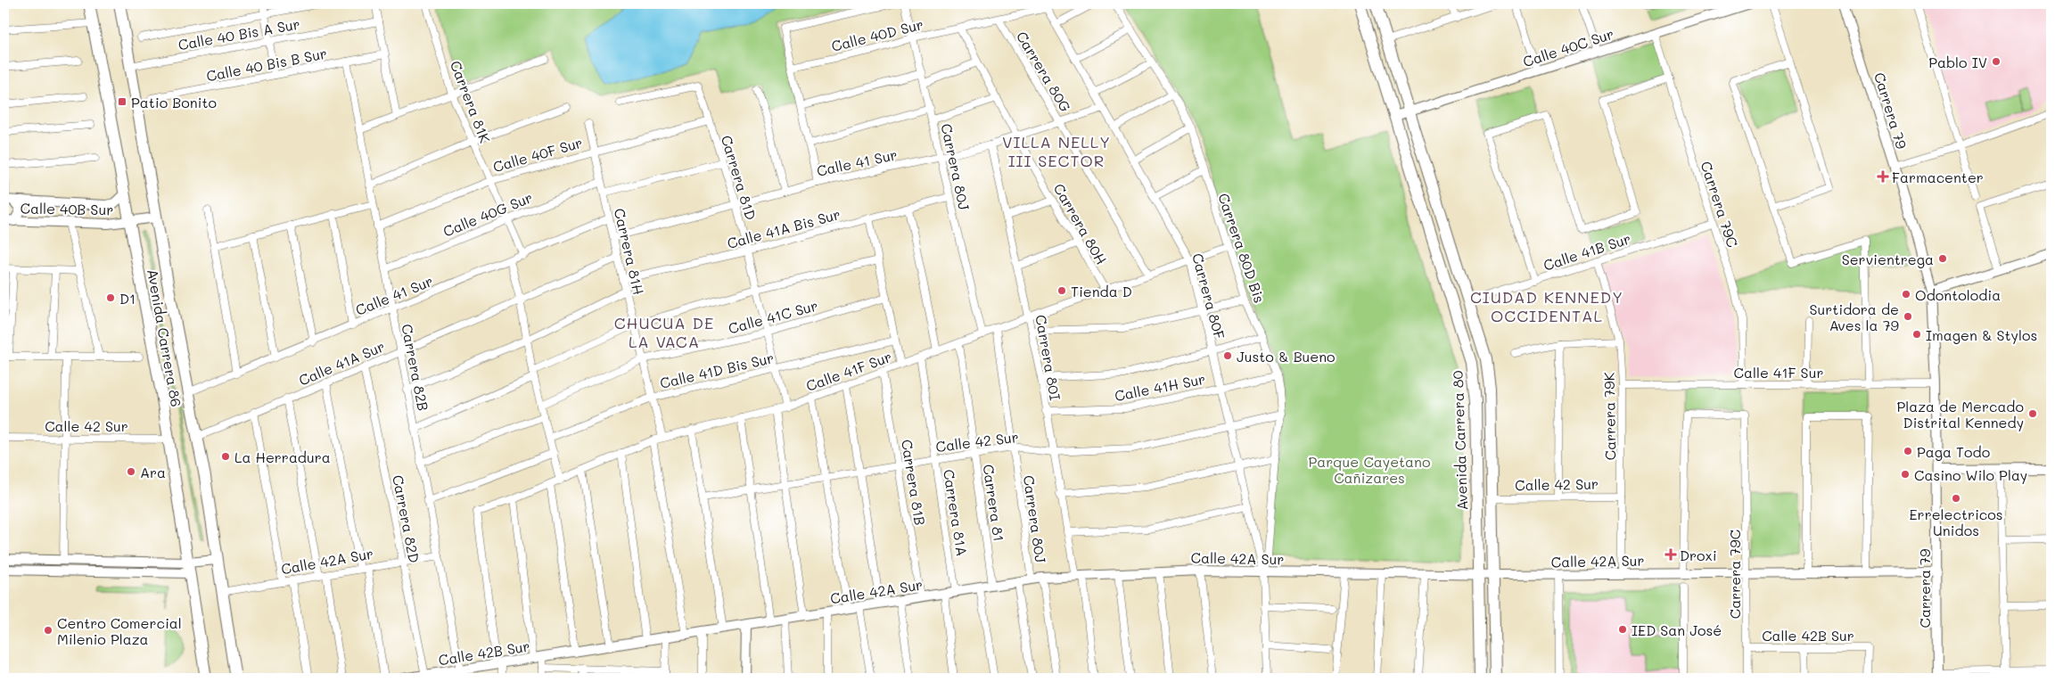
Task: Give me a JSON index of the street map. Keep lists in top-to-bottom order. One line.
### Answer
{"streets":{"main road":["Avenida Carrera 86","Avenida Carrera 80"],"street":["Calle 40 Bis A Sur","Calle 40D Sur","Calle 40C Sur","Calle 40 Bis B Sur","Carrera 80G","Carrera 81K","Carrera 79","Calle 40F Sur","Calle 41 Sur","Carrera 80J","Carrera 81D","Carrera 79C","Calle 40B Sur","Calle 40G Sur","Carrera 80H","Calle 41A Bis Sur","Carrera 80D Bis","Carrera 81H","Calle 41B Sur","Carrera 80F","Calle 41C Sur","Carrera 80I","Calle 41A Sur","Carrera 82B","Calle 41D Bis Sur","Calle 41F Sur","Calle 41H Sur","Carrera 79K","Calle 42 Sur","Carrera 81B","Carrera 81","Carrera 81A","Carrera 82D","Calle 42A Sur","Calle 42B Sur"]},"crossings":[["Calle 40 Bis A Sur","Avenida Carrera 86"],["Calle 40D Sur","Carrera 80G"],["Calle 40D Sur","Carrera 80J"],["Calle 40D Sur","Carrera 80H"],["Calle 40D Sur","Carrera 80F"],["Calle 40C Sur","Carrera 79C"],["Calle 40C Sur","Avenida Carrera 80"],["Calle 40 Bis B Sur","Carrera 82B"],["Carrera 80G","Calle 41 Sur"],["Carrera 80G","Calle 41F Sur"],["Carrera 81K","Calle 40F Sur"],["Carrera 81K","Calle 41 Sur"],["Carrera 81K","Calle 40G Sur"],["Carrera 79","Calle 41F Sur"],["Carrera 79","Calle 42A Sur"],["Calle 40F Sur","Carrera 81D"],["Calle 40F Sur","Carrera 81H"],["Calle 40F Sur","Carrera 82B"],["Calle 41 Sur","Carrera 80J"],["Calle 41 Sur","Carrera 81D"],["Calle 41 Sur","Carrera 80H"],["Calle 41 Sur","Carrera 81H"],["Calle 41 Sur","Carrera 80F"],["Calle 41 Sur","Avenida Carrera 86"],["Calle 41 Sur","Carrera 80I"],["Calle 41 Sur","Carrera 82B"],["Carrera 80J","Calle 41A Bis Sur"],["Carrera 80J","Calle 41F Sur"],["Carrera 80J","Calle 42 Sur"],["Carrera 80J","Calle 42A Sur"],["Carrera 81D","Calle 41A Bis Sur"],["Carrera 81D","Calle 41C Sur"],["Carrera 81D","Calle 41D Bis Sur"],["Carrera 81D","Calle 41F Sur"],["Carrera 79C","Calle 41B Sur"],["Carrera 79C","Calle 41F Sur"],["Carrera 79C","Calle 42A Sur"],["Carrera 79C","Calle 42B Sur"],["Calle 40B Sur","Avenida Carrera 86"],["Calle 40G Sur","Carrera 81H"],["Calle 40G Sur","Carrera 82B"],["Carrera 80H","Calle 41F Sur"],["Calle 41A Bis Sur","Carrera 81H"],["Carrera 80D Bis","Carrera 80F"],["Carrera 80D Bis","Calle 41F Sur"],["Carrera 80D Bis","Calle 41H Sur"],["Carrera 80D Bis","Calle 42 Sur"],["Carrera 80D Bis","Calle 42A Sur"],["Carrera 81H","Calle 41C Sur"],["Carrera 81H","Calle 41A Sur"],["Carrera 81H","Calle 41D Bis Sur"],["Carrera 81H","Calle 41F Sur"],["Calle 41B Sur","Carrera 79K"],["Calle 41B Sur","Avenida Carrera 80"],["Carrera 80F","Calle 41F Sur"],["Carrera 80F","Calle 41H Sur"],["Carrera 80F","Calle 42 Sur"],["Carrera 80F","Calle 42A Sur"],["Avenida Carrera 86","Calle 41A Sur"],["Avenida Carrera 86","Calle 42 Sur"],["Avenida Carrera 86","Calle 42A Sur"],["Carrera 80I","Calle 41F Sur"],["Carrera 80I","Calle 41H Sur"],["Carrera 80I","Calle 42 Sur"],["Carrera 80I","Calle 42A Sur"],["Calle 41A Sur","Carrera 82B"],["Calle 41A Sur","Carrera 82D"],["Carrera 82B","Calle 42A Sur"],["Carrera 82B","Calle 42B Sur"],["Calle 41F Sur","Carrera 79K"],["Calle 41F Sur","Carrera 81B"],["Calle 41F Sur","Carrera 81"],["Calle 41F Sur","Carrera 81A"],["Calle 41F Sur","Calle 42B Sur"],["Carrera 79K","Calle 42 Sur"],["Carrera 79K","Calle 42A Sur"],["Calle 42 Sur","Avenida Carrera 80"],["Calle 42 Sur","Carrera 81B"],["Calle 42 Sur","Carrera 81"],["Calle 42 Sur","Carrera 81A"],["Avenida Carrera 80","Calle 42A Sur"],["Carrera 81B","Calle 42A Sur"],["Carrera 81","Calle 42A Sur"],["Carrera 81A","Calle 42A Sur"],["Carrera 82D","Calle 42A Sur"],["Carrera 82D","Calle 42B Sur"],["Calle 42A Sur","Calle 42B Sur"]],"districts":["VILLA NELLY III SECTOR","CIUDAD KENNEDY OCCIDENTAL","CHUCUA DE LA VACA"],"parks":["Parque Cayetano Cañizares"],"places":{"other":["Pablo IV","Servientrega","Tienda D","Odontolodia","D1","Surtidora de Aves la 79","Imagen & Stylos","Justo & Bueno","Plaza de Mercado Distrital Kennedy","Paga Todo","La Herradura","Ara","Casino Wilo Play","Errelectricos Unidos","IED San José","Centro Comercial Milenio Plaza"],"transit":["Patio Bonito"],"health":["Farmacenter","Droxi"]}}
